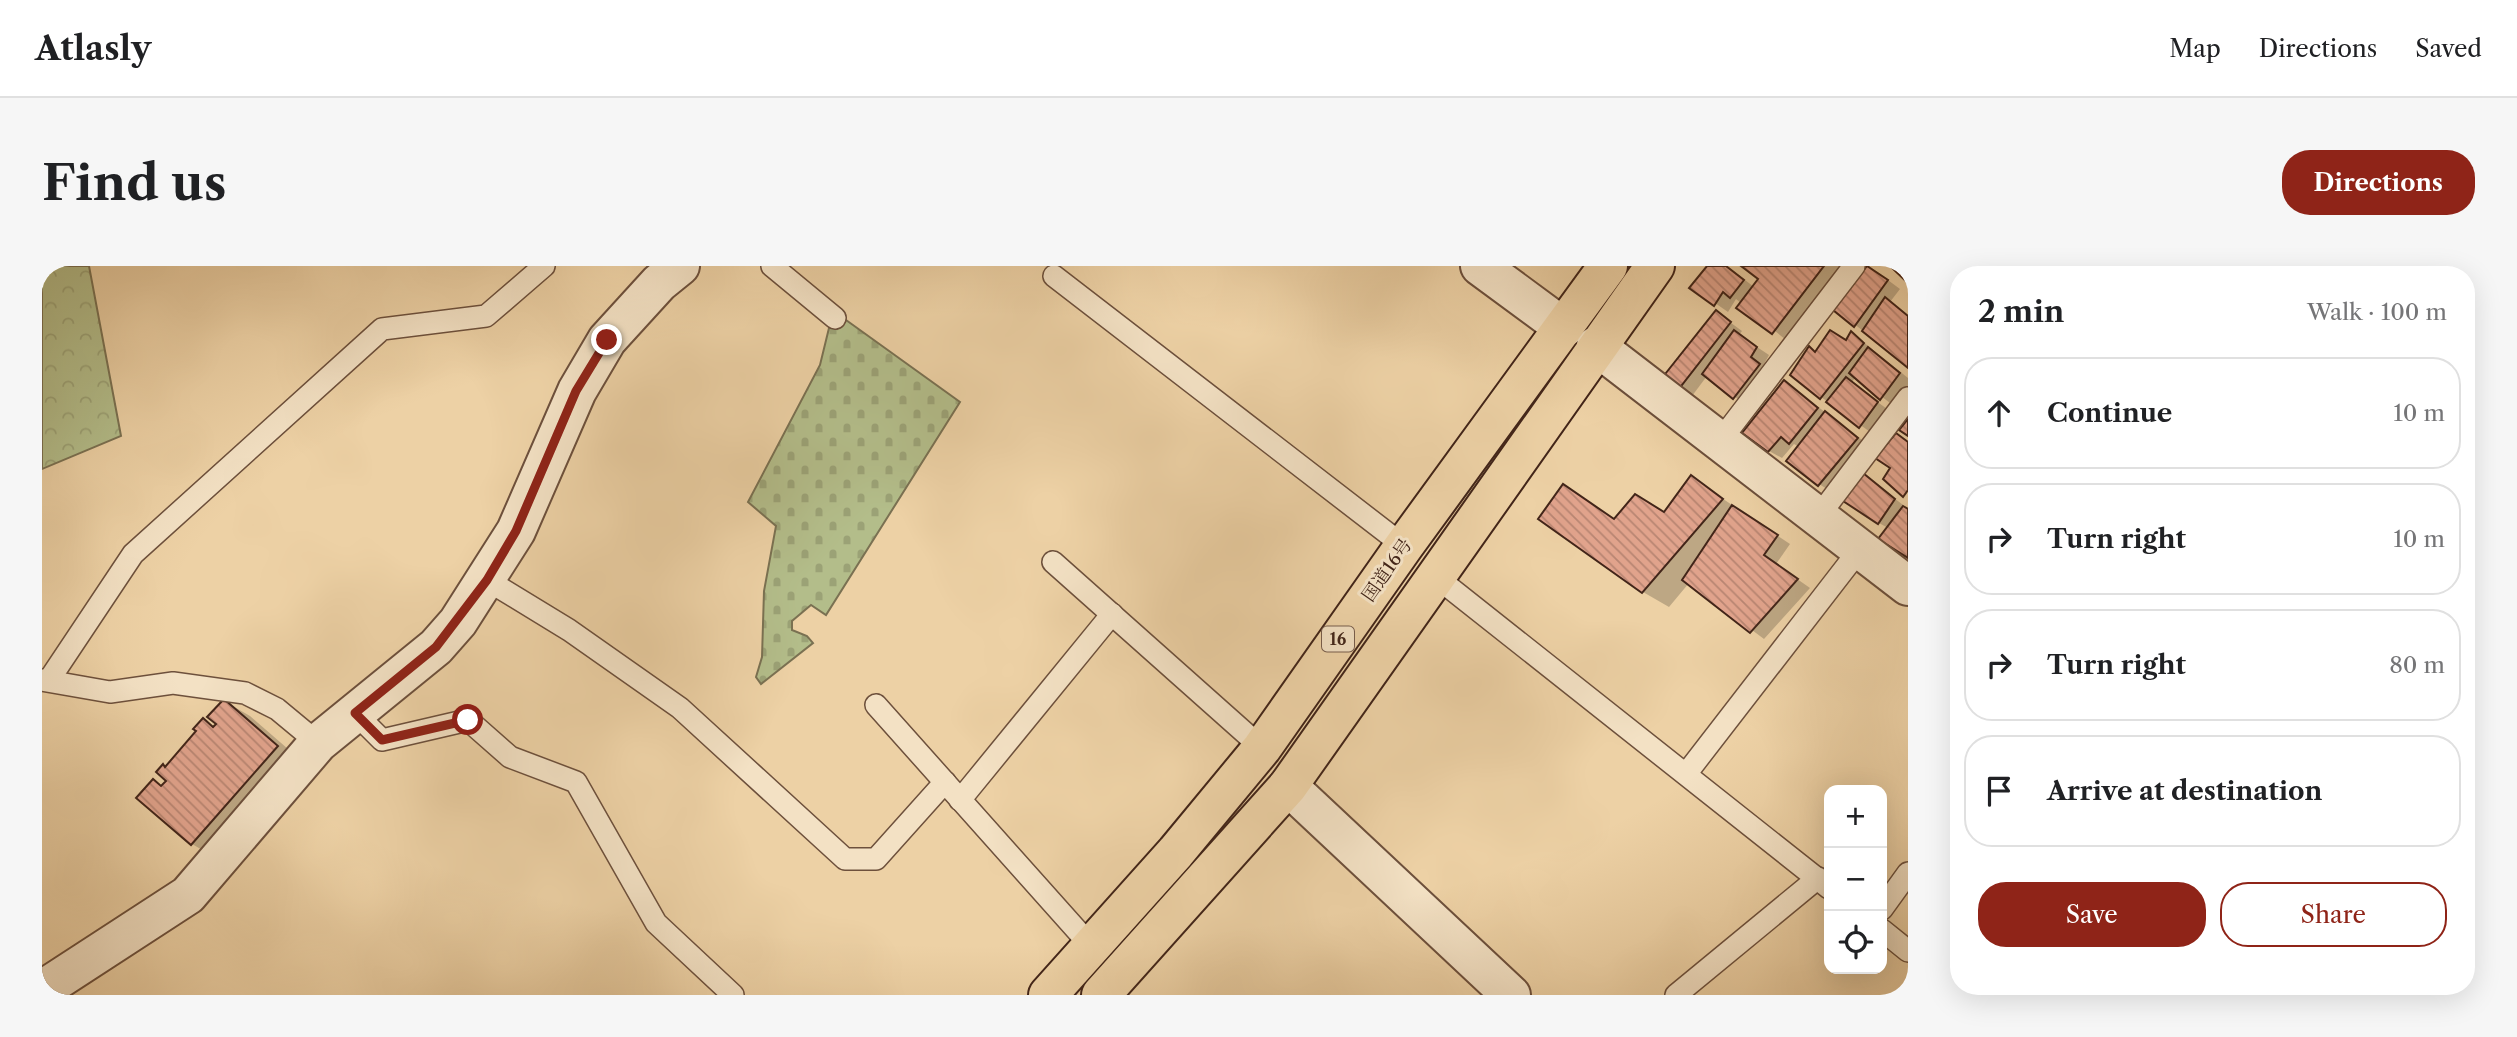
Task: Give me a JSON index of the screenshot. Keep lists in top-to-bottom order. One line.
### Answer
{"streets":{"highway":["国道16号","16"]},"page":{"header":"Atlasly","nav":["Map","Directions","Saved"],"buttons":["Directions",["Save","Share"]],"title":"Find us","heading":["2 min","Walk · 100 m"],"list":[["Continue","10 m"],["Turn right","10 m"],["Turn right","80 m"],"Arrive at destination"],"map_buttons":["+","−"]}}
